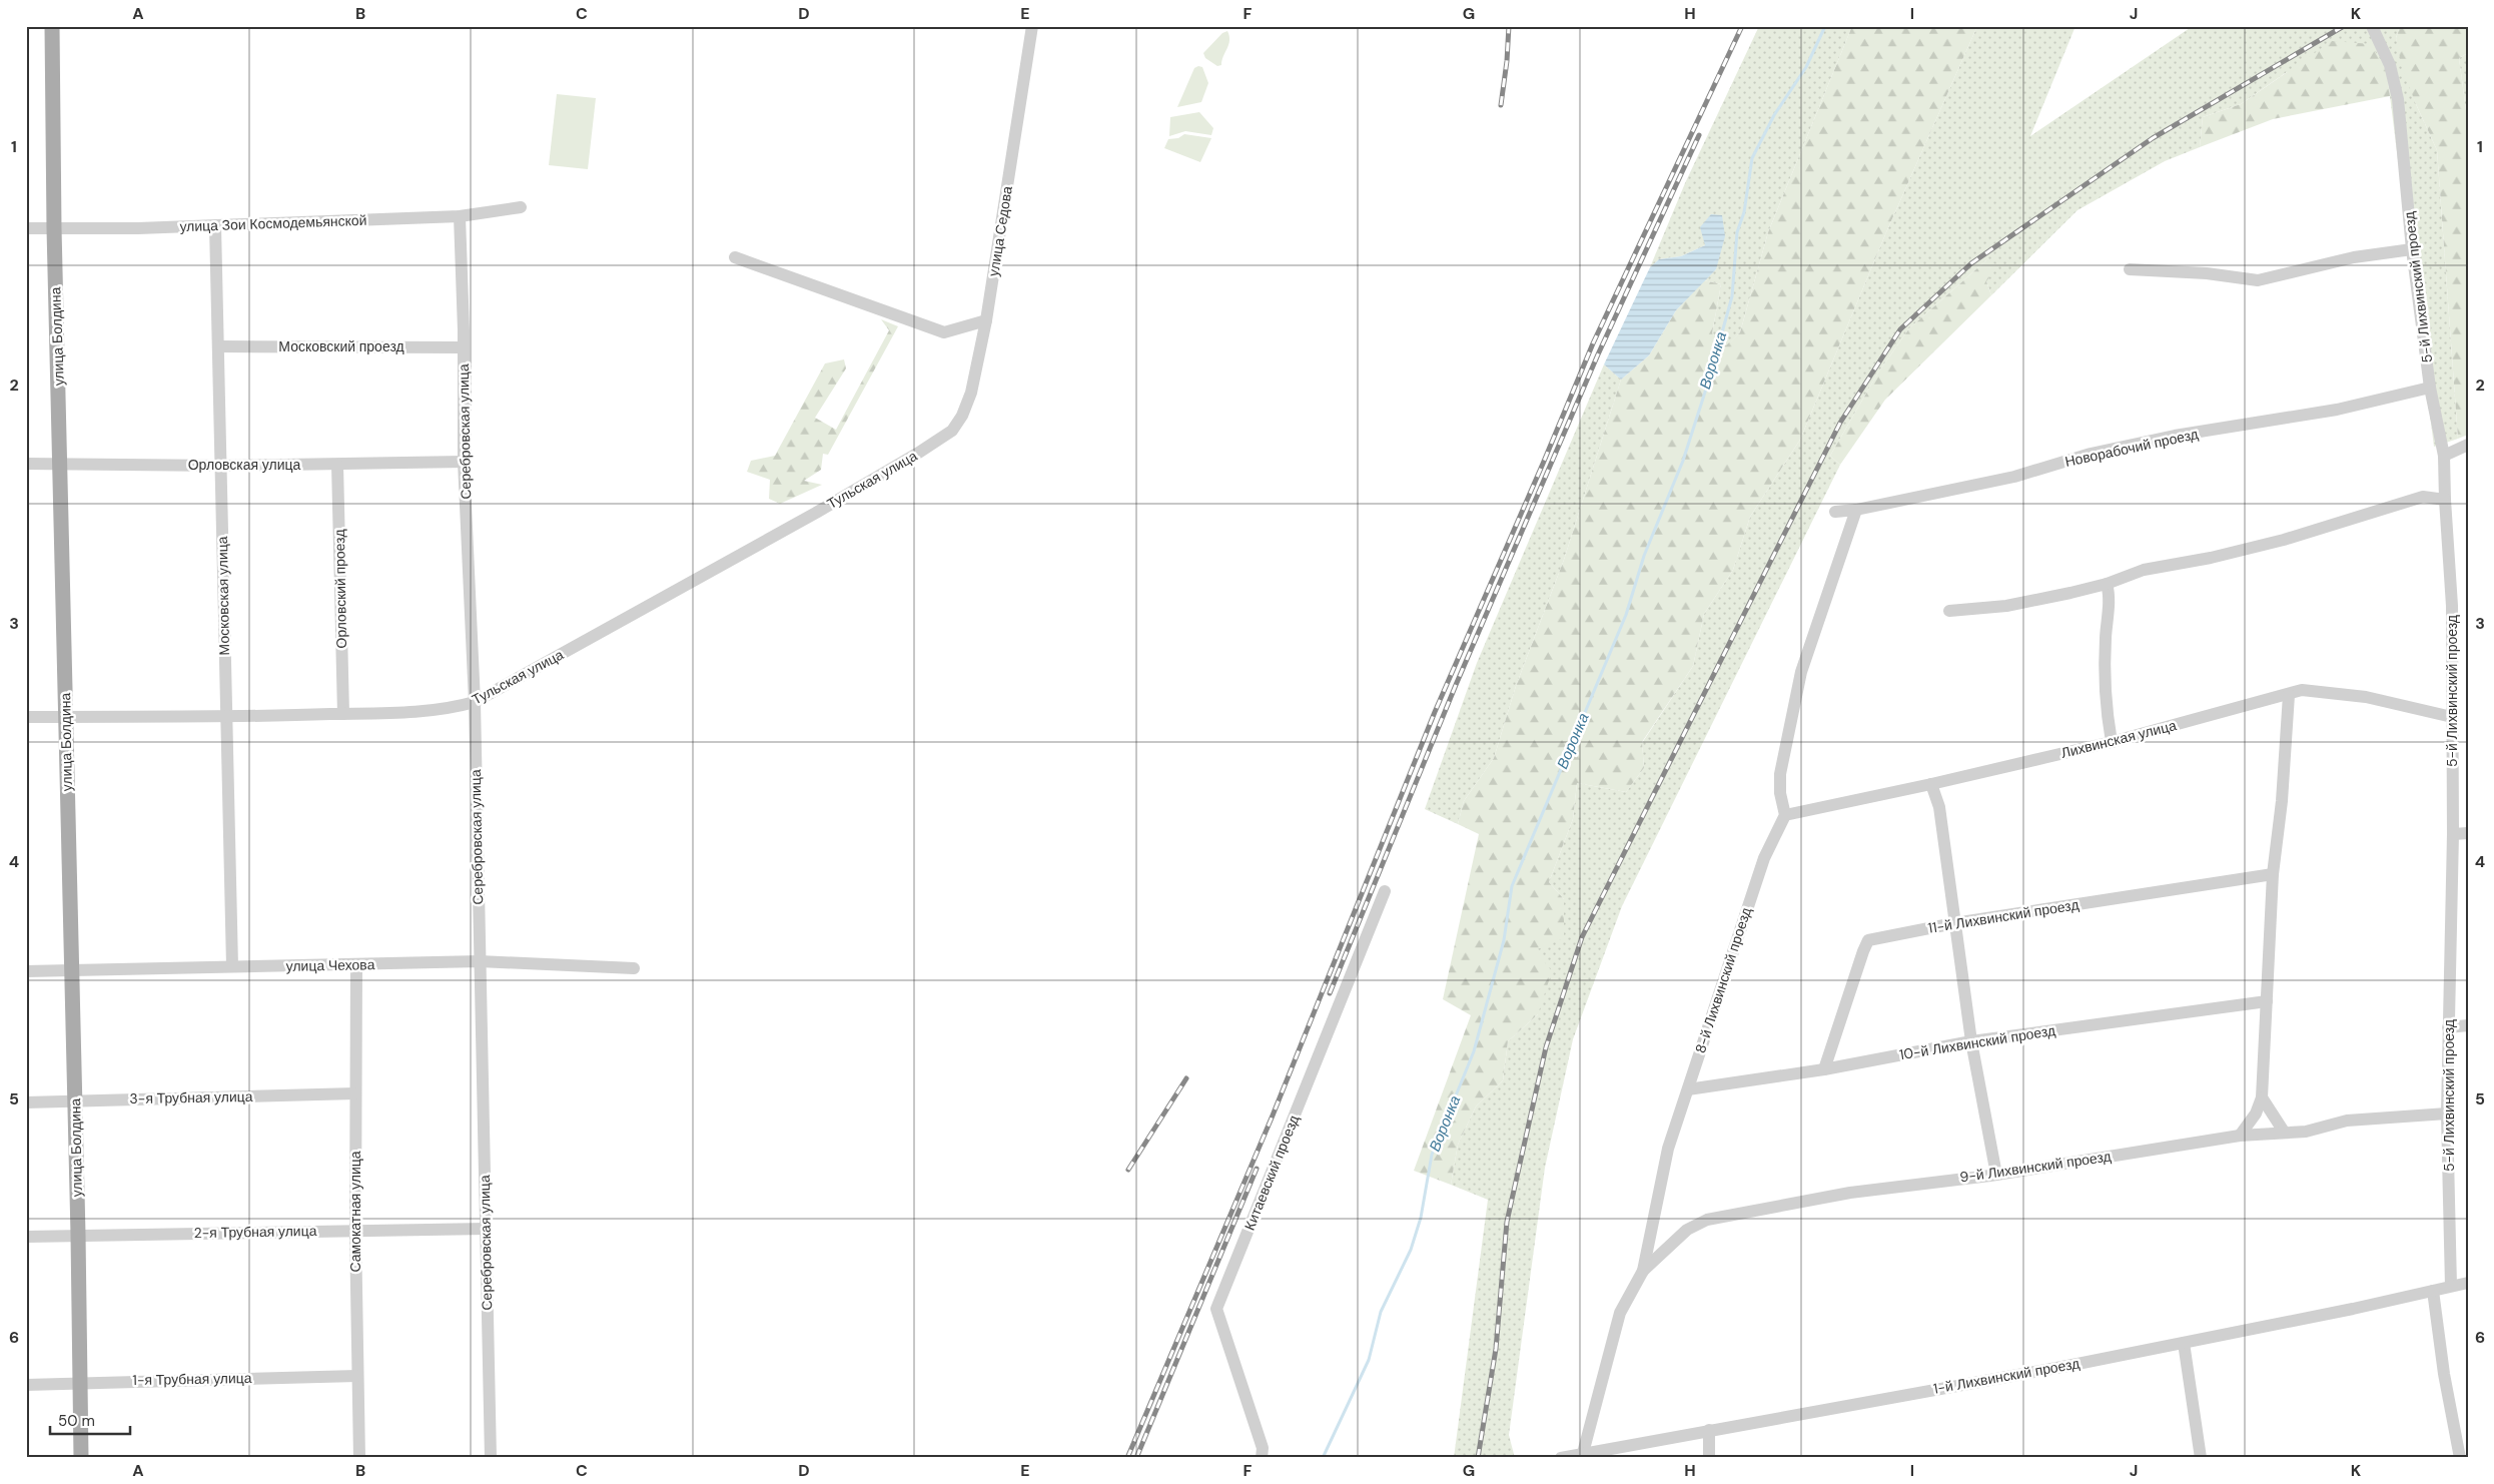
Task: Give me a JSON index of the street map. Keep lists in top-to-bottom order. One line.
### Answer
{"streets":{"main road":["улица Болдина"],"street":["улица Зои Космодемьянской","улица Седова","5-й Лихвинский проезд","Московский проезд","Серебровская улица","Новорабочий проезд","Орловская улица","Тульская улица","Орловский проезд","Московская улица","Лихвинская улица","11-й Лихвинский проезд","улица Чехова","8-й Лихвинский проезд","10-й Лихвинский проезд","3-я Трубная улица","9-й Лихвинский проезд","Китаевский проезд","Самокатная улица","2-я Трубная улица","1-й Лихвинский проезд","1-я Трубная улица"]},"crossings":[["улица Зои Космодемьянской","улица Болдина"],["улица Зои Космодемьянской","Серебровская улица"],["улица Зои Космодемьянской","Московская улица"],["улица Седова","Тульская улица"],["5-й Лихвинский проезд","Новорабочий проезд"],["5-й Лихвинский проезд","Лихвинская улица"],["5-й Лихвинский проезд","9-й Лихвинский проезд"],["5-й Лихвинский проезд","1-й Лихвинский проезд"],["улица Болдина","Орловская улица"],["улица Болдина","Тульская улица"],["улица Болдина","улица Чехова"],["улица Болдина","3-я Трубная улица"],["улица Болдина","2-я Трубная улица"],["улица Болдина","1-я Трубная улица"],["Московский проезд","Серебровская улица"],["Московский проезд","Московская улица"],["Серебровская улица","Орловская улица"],["Серебровская улица","Тульская улица"],["Серебровская улица","улица Чехова"],["Серебровская улица","2-я Трубная улица"],["Орловская улица","Орловский проезд"],["Орловская улица","Московская улица"],["Тульская улица","Орловский проезд"],["Тульская улица","Московская улица"],["Московская улица","улица Чехова"],["Лихвинская улица","8-й Лихвинский проезд"],["11-й Лихвинский проезд","10-й Лихвинский проезд"],["улица Чехова","Самокатная улица"],["8-й Лихвинский проезд","10-й Лихвинский проезд"],["8-й Лихвинский проезд","9-й Лихвинский проезд"],["8-й Лихвинский проезд","1-й Лихвинский проезд"],["3-я Трубная улица","Самокатная улица"],["Самокатная улица","2-я Трубная улица"],["Самокатная улица","1-я Трубная улица"]],"water":["Воронка"],"scale_bar":"50 m","grid":{"columns":["A","B","C","D","E","F","G","H","I","J","K"],"rows":["1","2","3","4","5","6"]}}
